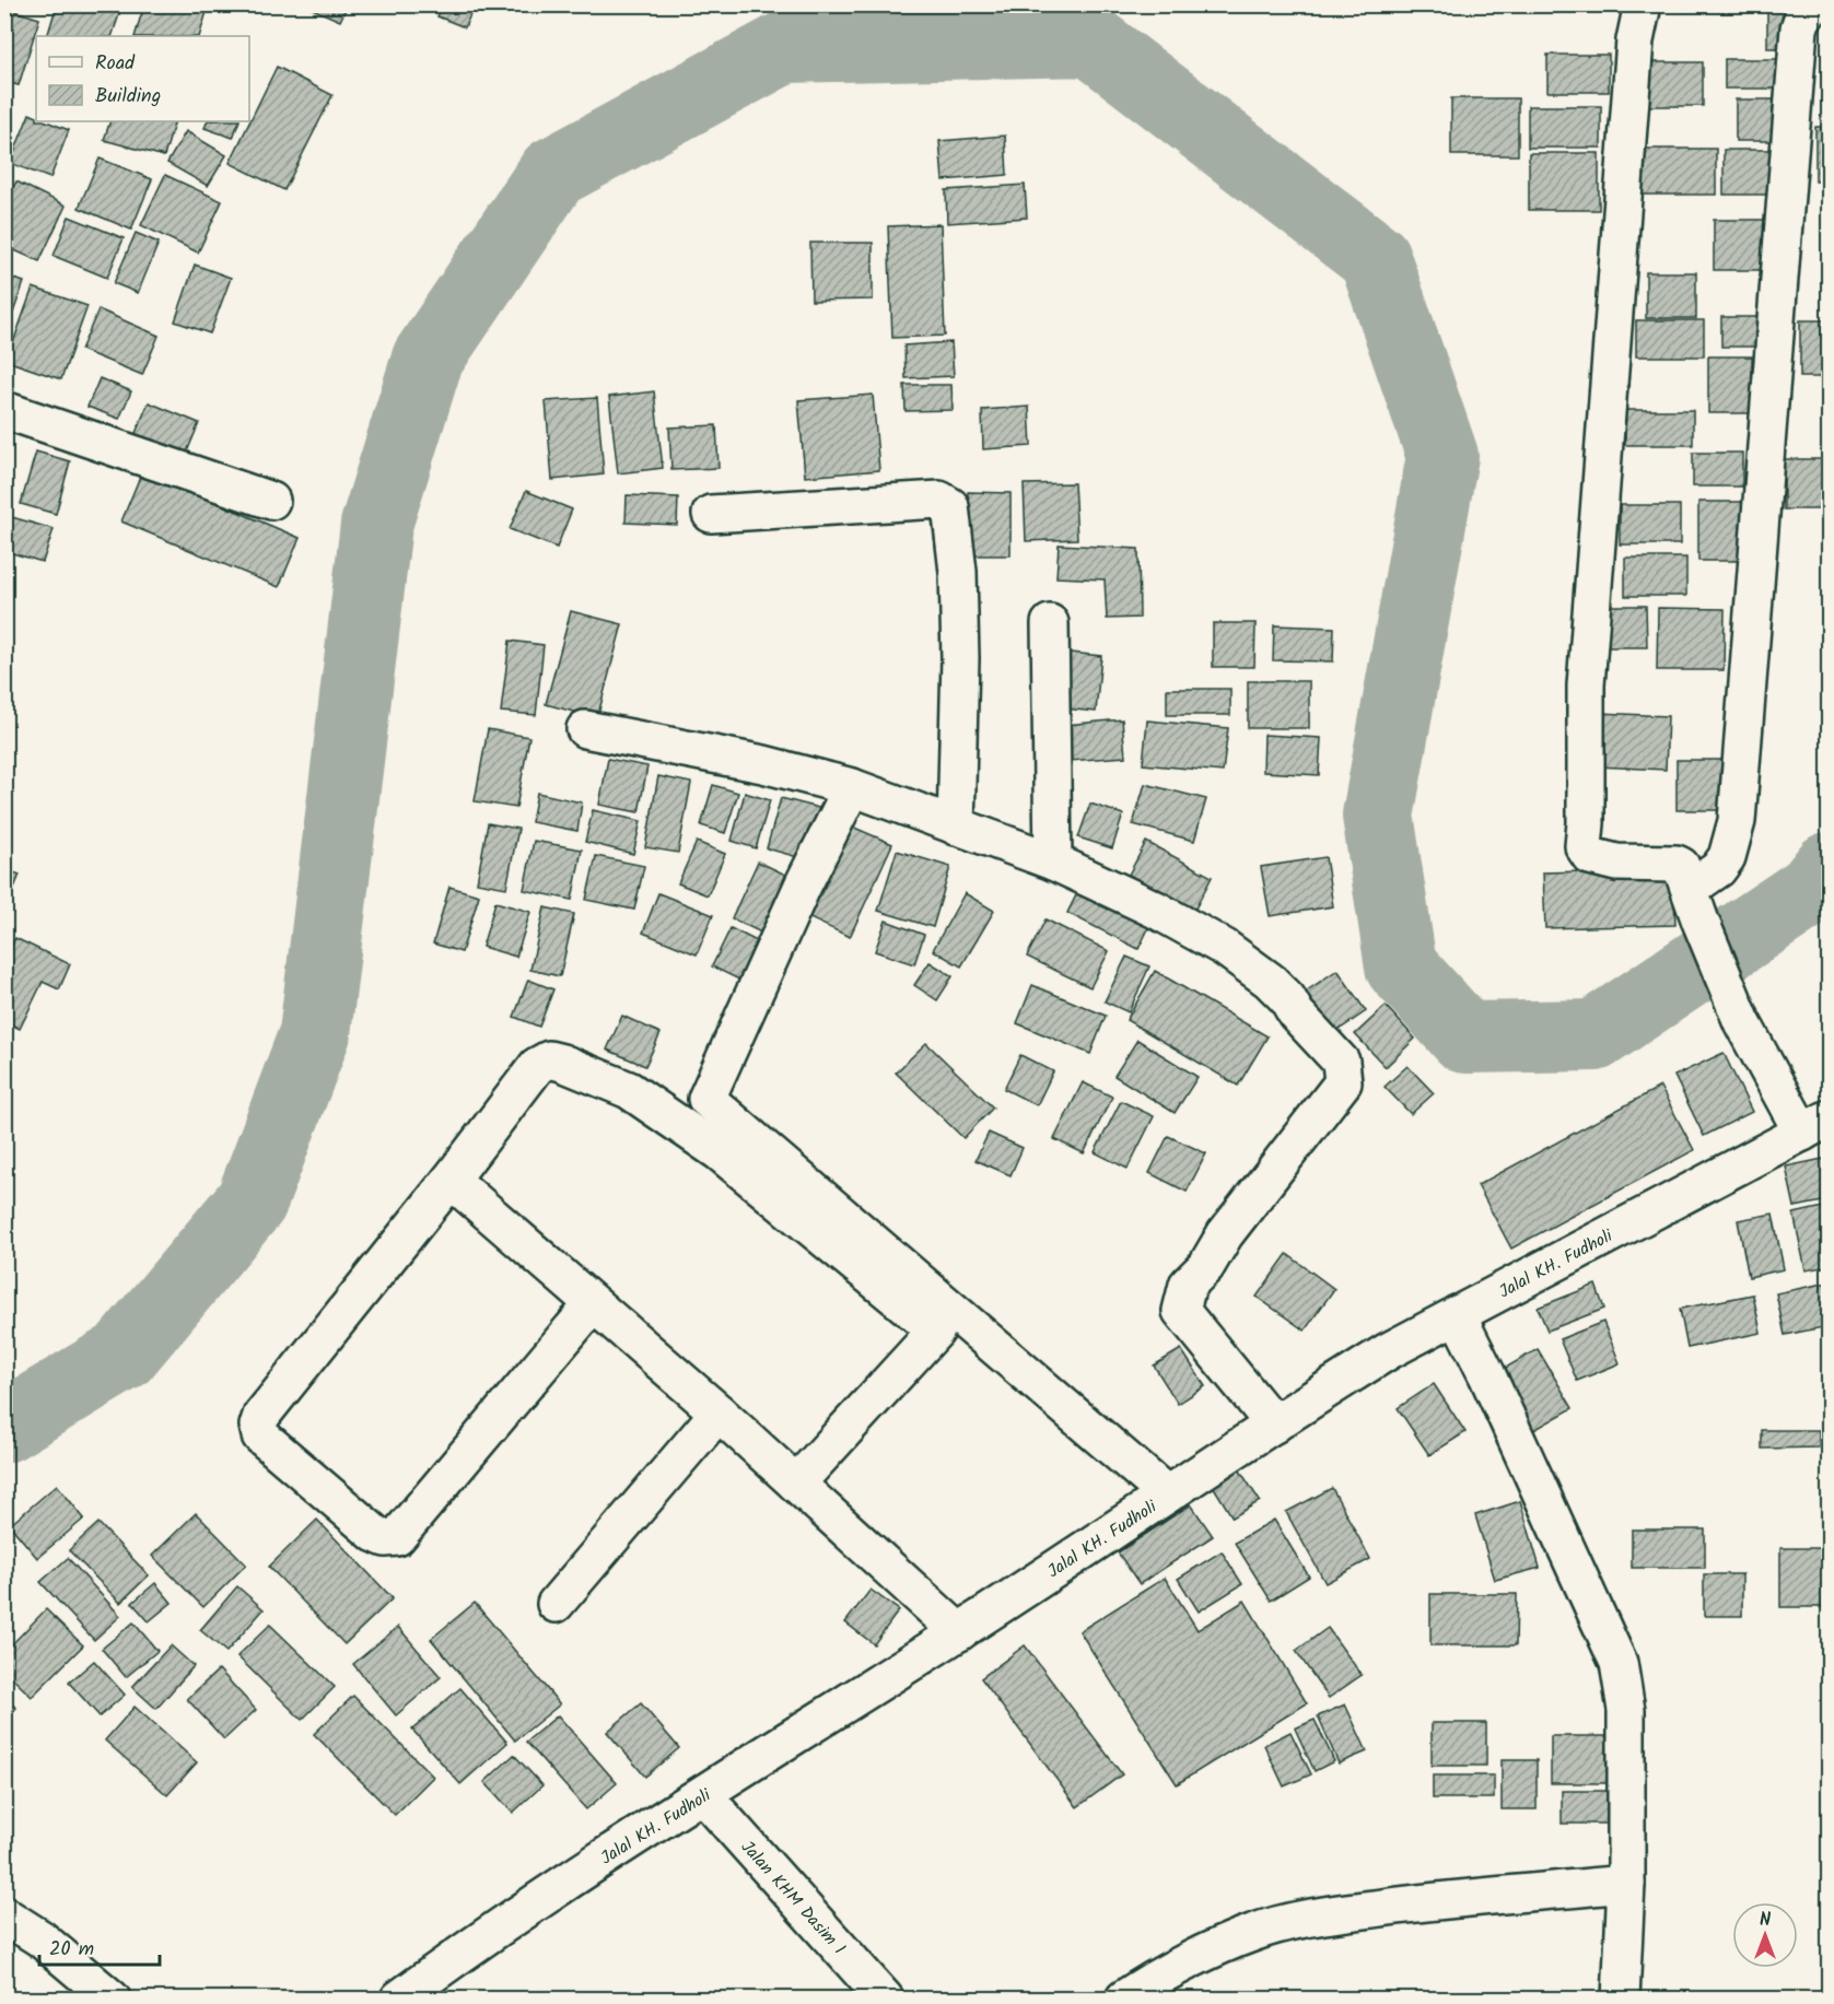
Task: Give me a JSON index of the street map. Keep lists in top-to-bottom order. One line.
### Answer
{"streets":{"street":["Jalal KH. Fudholi","Jalan KHM Dasim 1"]},"crossings":[["Jalal KH. Fudholi","Jalan KHM Dasim 1"]],"legend":["Road","Building"],"scale_bar":"20 m","north":"top"}
